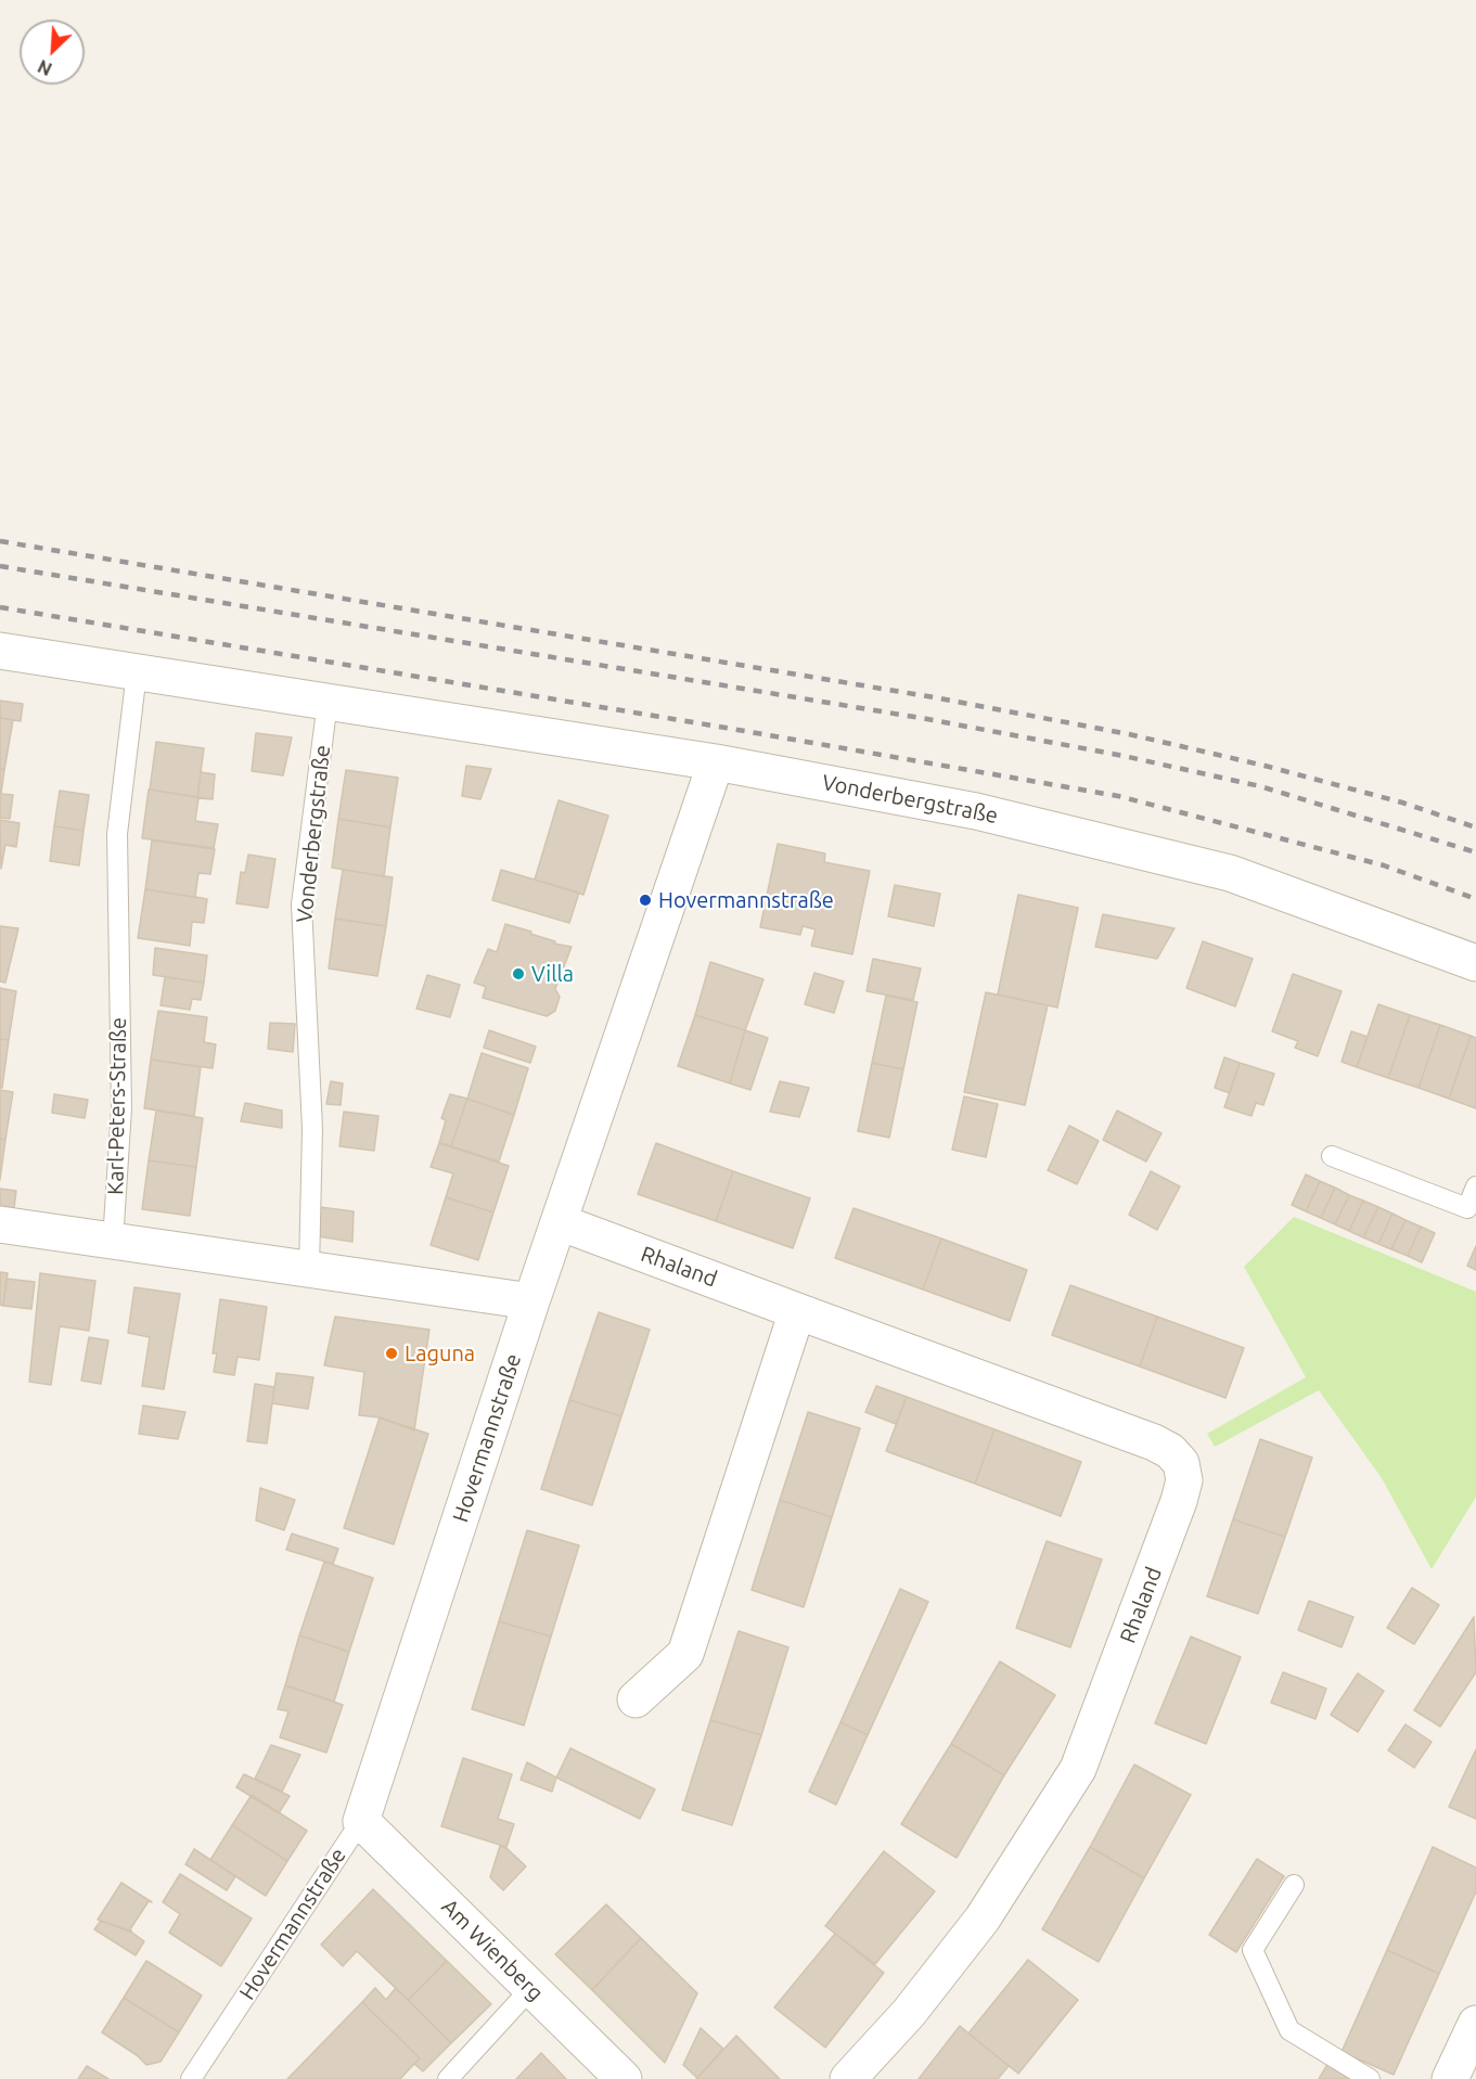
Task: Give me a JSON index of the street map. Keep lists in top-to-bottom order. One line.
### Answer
{"streets":{"street":["Vonderbergstraße","Rhaland","Hovermannstraße","Am Wienberg"],"lane":["Karl-Peters-Straße"]},"crossings":[["Vonderbergstraße","Karl-Peters-Straße"],["Vonderbergstraße","Hovermannstraße"],["Rhaland","Hovermannstraße"],["Hovermannstraße","Am Wienberg"]],"places":["Hovermannstraße","Villa","Laguna"],"north":"bottom left"}
